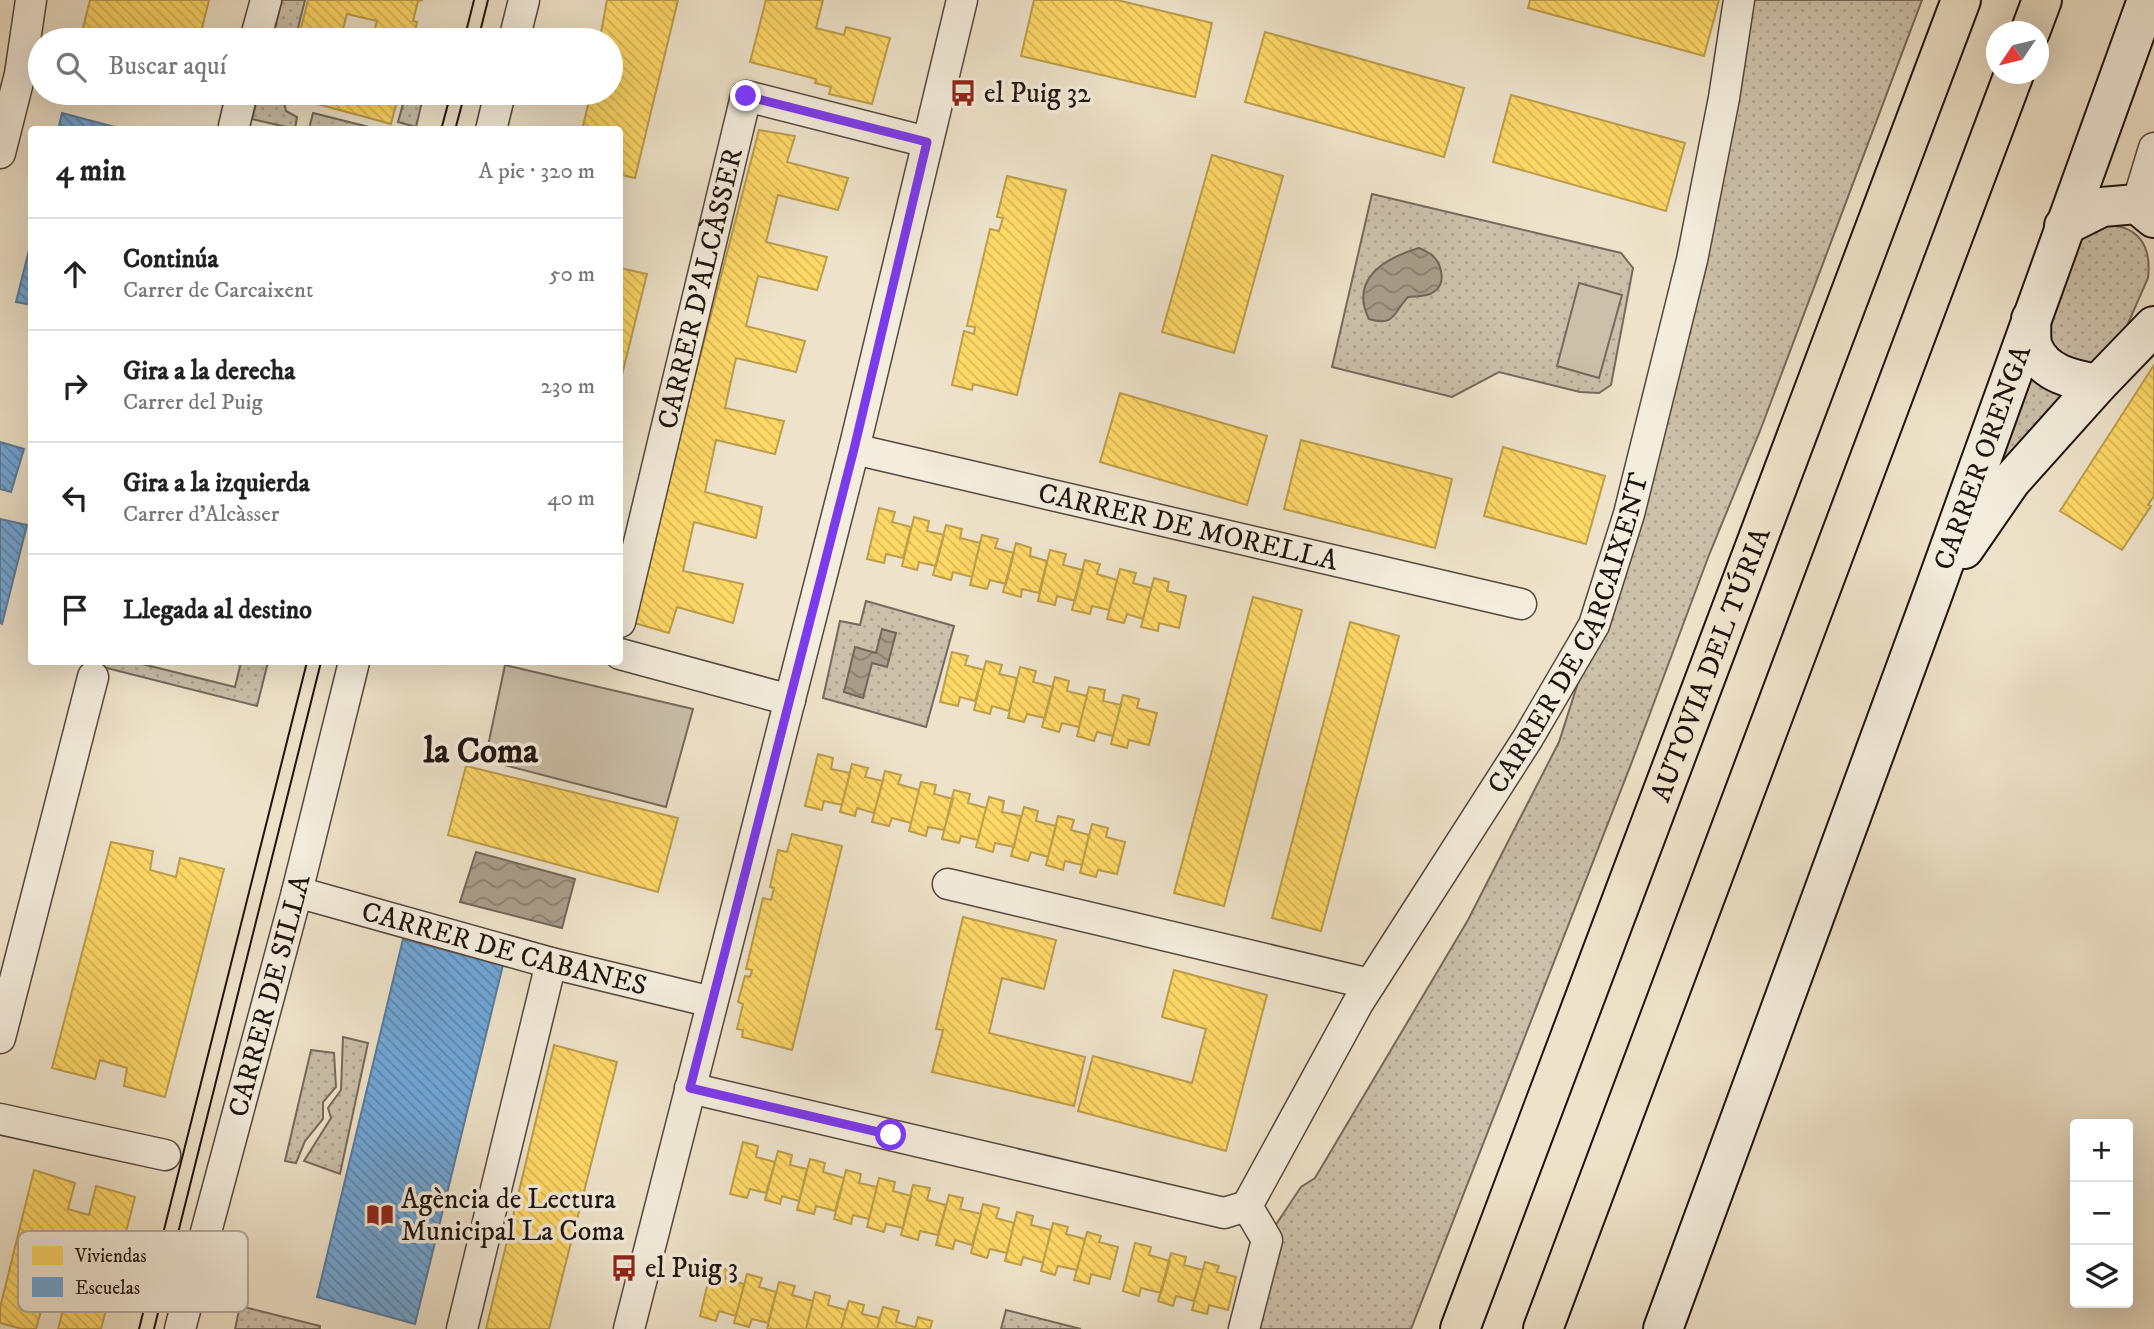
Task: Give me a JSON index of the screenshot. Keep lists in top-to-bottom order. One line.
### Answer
{"streets":{"highway":["AUTOVIA DEL TÚRIA"],"street":["CARRER D'ALCÀSSER","CARRER ORENGA","CARRER DE MORELLA","CARRER DE CARCAIXENT","CARRER DE CABANES","CARRER DE SILLA"]},"crossings":[["CARRER DE CABANES","CARRER DE SILLA"]],"districts":["la Coma"],"places":{"bus stop":["el Puig 32","el Puig 3"],"library":["Agència de Lectura Municipal La Coma"]},"legend":["Viviendas","Escuelas"],"north":"bottom left","page":{"search":"Buscar aquí","heading":["4 min","A pie · 320 m"],"list":[["Continúa","Carrer de Carcaixent","50 m"],["Gira a la derecha","Carrer del Puig","230 m"],["Gira a la izquierda","Carrer d'Alcàsser","40 m"],"Llegada al destino"],"map_buttons":["+","−"]}}
